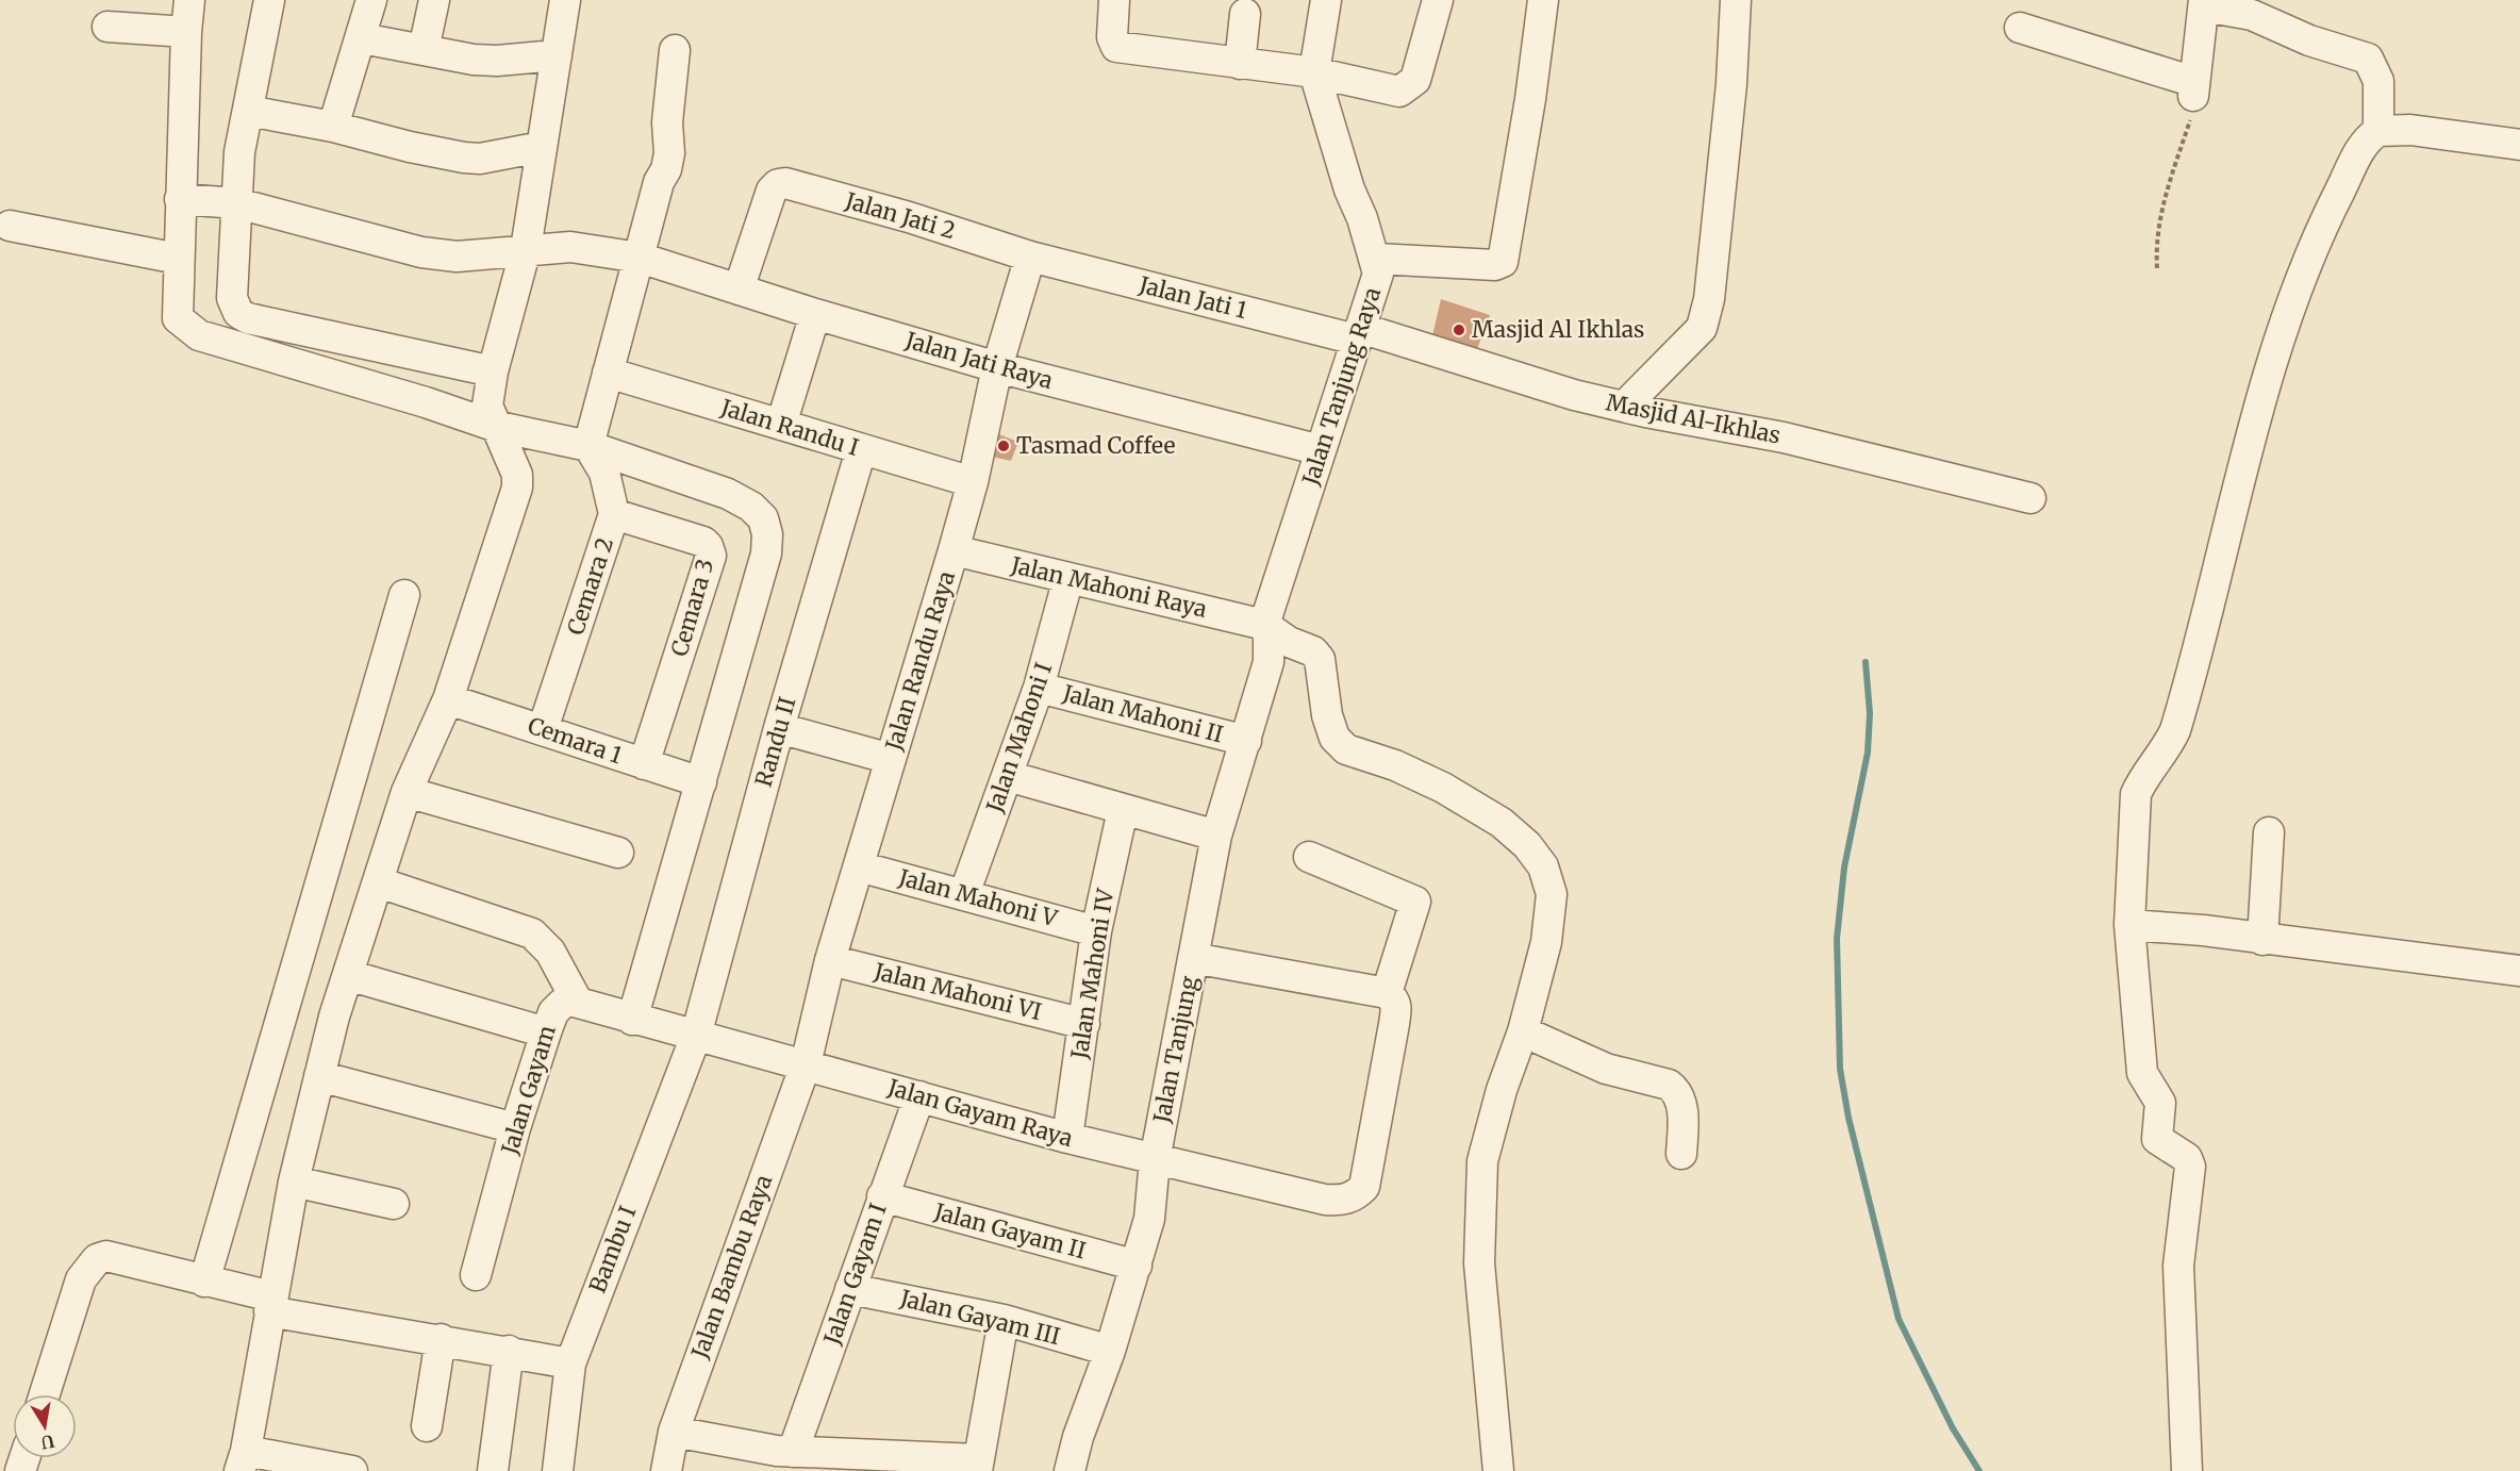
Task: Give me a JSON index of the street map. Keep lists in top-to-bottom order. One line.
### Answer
{"streets":{"street":["Jalan Jati 2","Jalan Jati 1","Jalan Jati Raya","Jalan Tanjung Raya","Masjid Al-Ikhlas","Jalan Randu I","Cemara 2","Jalan Mahoni Raya","Cemara 3","Jalan Randu Raya","Jalan Mahoni II","Jalan Mahoni I","Cemara 1","Randu II","Jalan Mahoni V","Jalan Mahoni IV","Jalan Mahoni VI","Jalan Tanjung","Jalan Gayam","Jalan Gayam Raya","Jalan Gayam II","Bambu I","Jalan Bambu Raya","Jalan Gayam I","Jalan Gayam III"]},"crossings":[["Jalan Jati 2","Jalan Jati 1"],["Jalan Jati 2","Jalan Jati Raya"],["Jalan Jati 2","Jalan Randu Raya"],["Jalan Jati 1","Jalan Tanjung Raya"],["Jalan Jati 1","Masjid Al-Ikhlas"],["Jalan Jati 1","Jalan Randu Raya"],["Jalan Jati Raya","Jalan Tanjung Raya"],["Jalan Jati Raya","Jalan Randu Raya"],["Jalan Tanjung Raya","Masjid Al-Ikhlas"],["Jalan Tanjung Raya","Jalan Mahoni Raya"],["Jalan Tanjung Raya","Jalan Tanjung"],["Jalan Randu I","Jalan Randu Raya"],["Jalan Randu I","Randu II"],["Cemara 2","Cemara 3"],["Cemara 2","Cemara 1"],["Jalan Mahoni Raya","Jalan Randu Raya"],["Jalan Mahoni Raya","Jalan Mahoni I"],["Jalan Mahoni Raya","Jalan Tanjung"],["Cemara 3","Cemara 1"],["Jalan Randu Raya","Jalan Mahoni V"],["Jalan Randu Raya","Jalan Mahoni VI"],["Jalan Randu Raya","Jalan Gayam Raya"],["Jalan Randu Raya","Jalan Bambu Raya"],["Jalan Mahoni II","Jalan Mahoni I"],["Jalan Mahoni II","Jalan Tanjung"],["Jalan Mahoni I","Jalan Mahoni V"],["Randu II","Bambu I"],["Jalan Mahoni V","Jalan Mahoni IV"],["Jalan Mahoni IV","Jalan Mahoni VI"],["Jalan Mahoni IV","Jalan Gayam Raya"],["Jalan Tanjung","Jalan Gayam Raya"],["Jalan Tanjung","Jalan Gayam II"],["Jalan Tanjung","Jalan Gayam III"],["Jalan Gayam Raya","Jalan Bambu Raya"],["Jalan Gayam Raya","Jalan Gayam I"],["Jalan Gayam II","Jalan Gayam I"],["Jalan Gayam I","Jalan Gayam III"]],"places":["Masjid Al Ikhlas","Tasmad Coffee"],"north":"bottom"}
